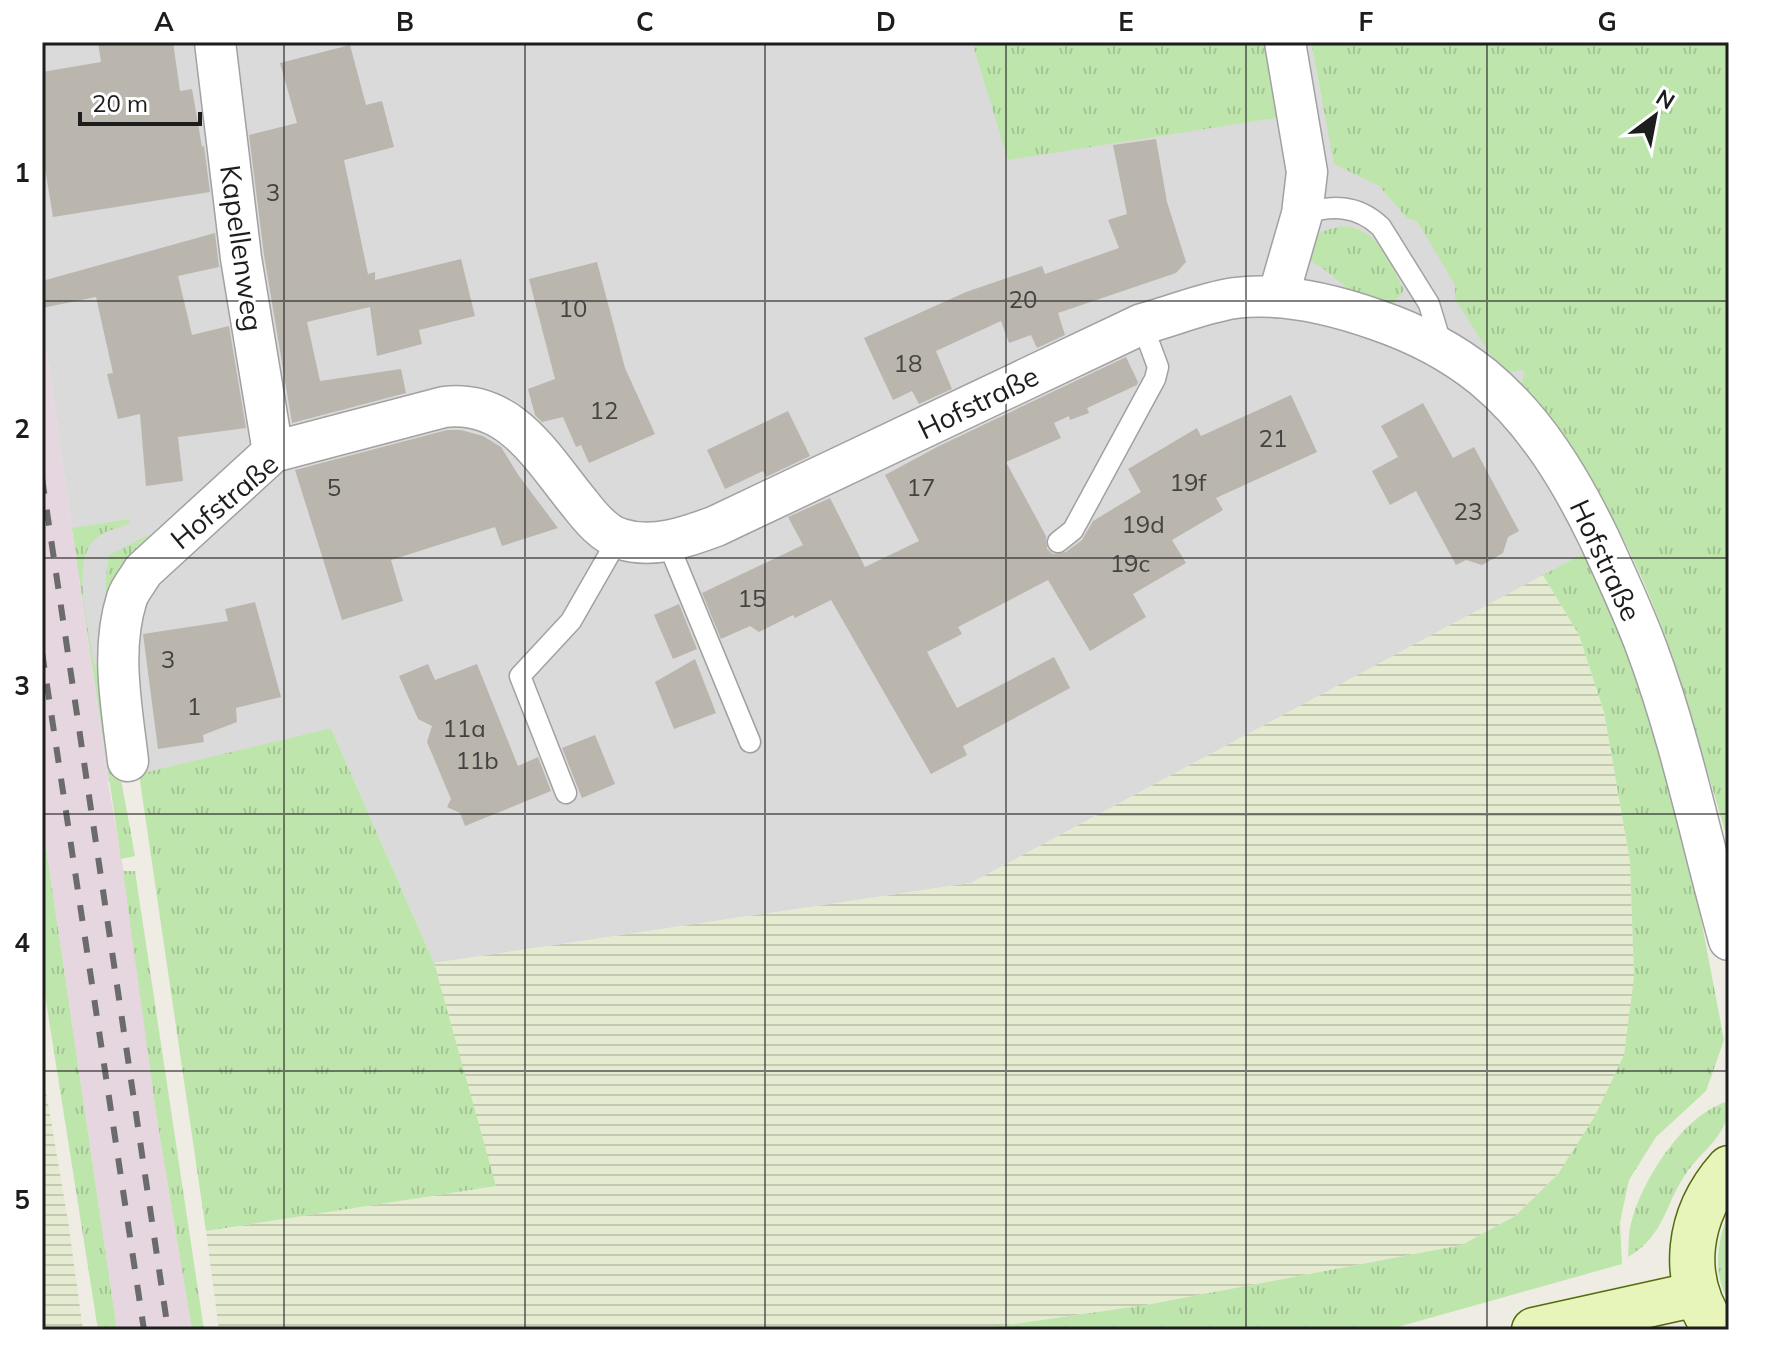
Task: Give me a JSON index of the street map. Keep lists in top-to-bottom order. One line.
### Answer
{"streets":{"street":["Kapellenweg","Hofstraße"]},"crossings":[["Kapellenweg","Hofstraße"]],"house_numbers":["3","20","10","18","12","21","19f","5","17","23","19d","19c","15","3","1","11a","11b"],"scale_bar":"20 m","north":"top right","grid":{"columns":["A","B","C","D","E","F","G"],"rows":["1","2","3","4","5"]}}
